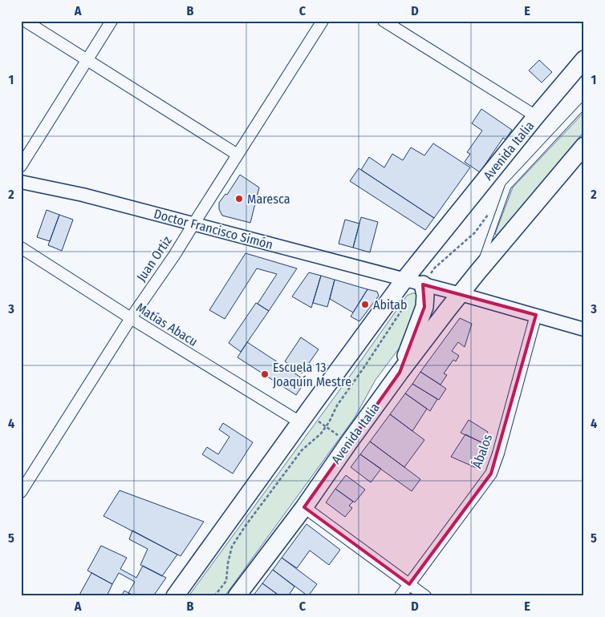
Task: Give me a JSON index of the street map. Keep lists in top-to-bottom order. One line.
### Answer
{"streets":{"main road":["Avenida Italia"],"street":["Doctor Francisco Simón","Juan Ortiz","Matías Abacu","Ábalos"]},"crossings":[["Avenida Italia","Doctor Francisco Simón"],["Avenida Italia","Matías Abacu"],["Doctor Francisco Simón","Juan Ortiz"],["Juan Ortiz","Matías Abacu"]],"places":["Maresca","Abitab","Escuela 13 Joaquín Mestre"],"grid":{"columns":["A","B","C","D","E"],"rows":["1","2","3","4","5"]}}
